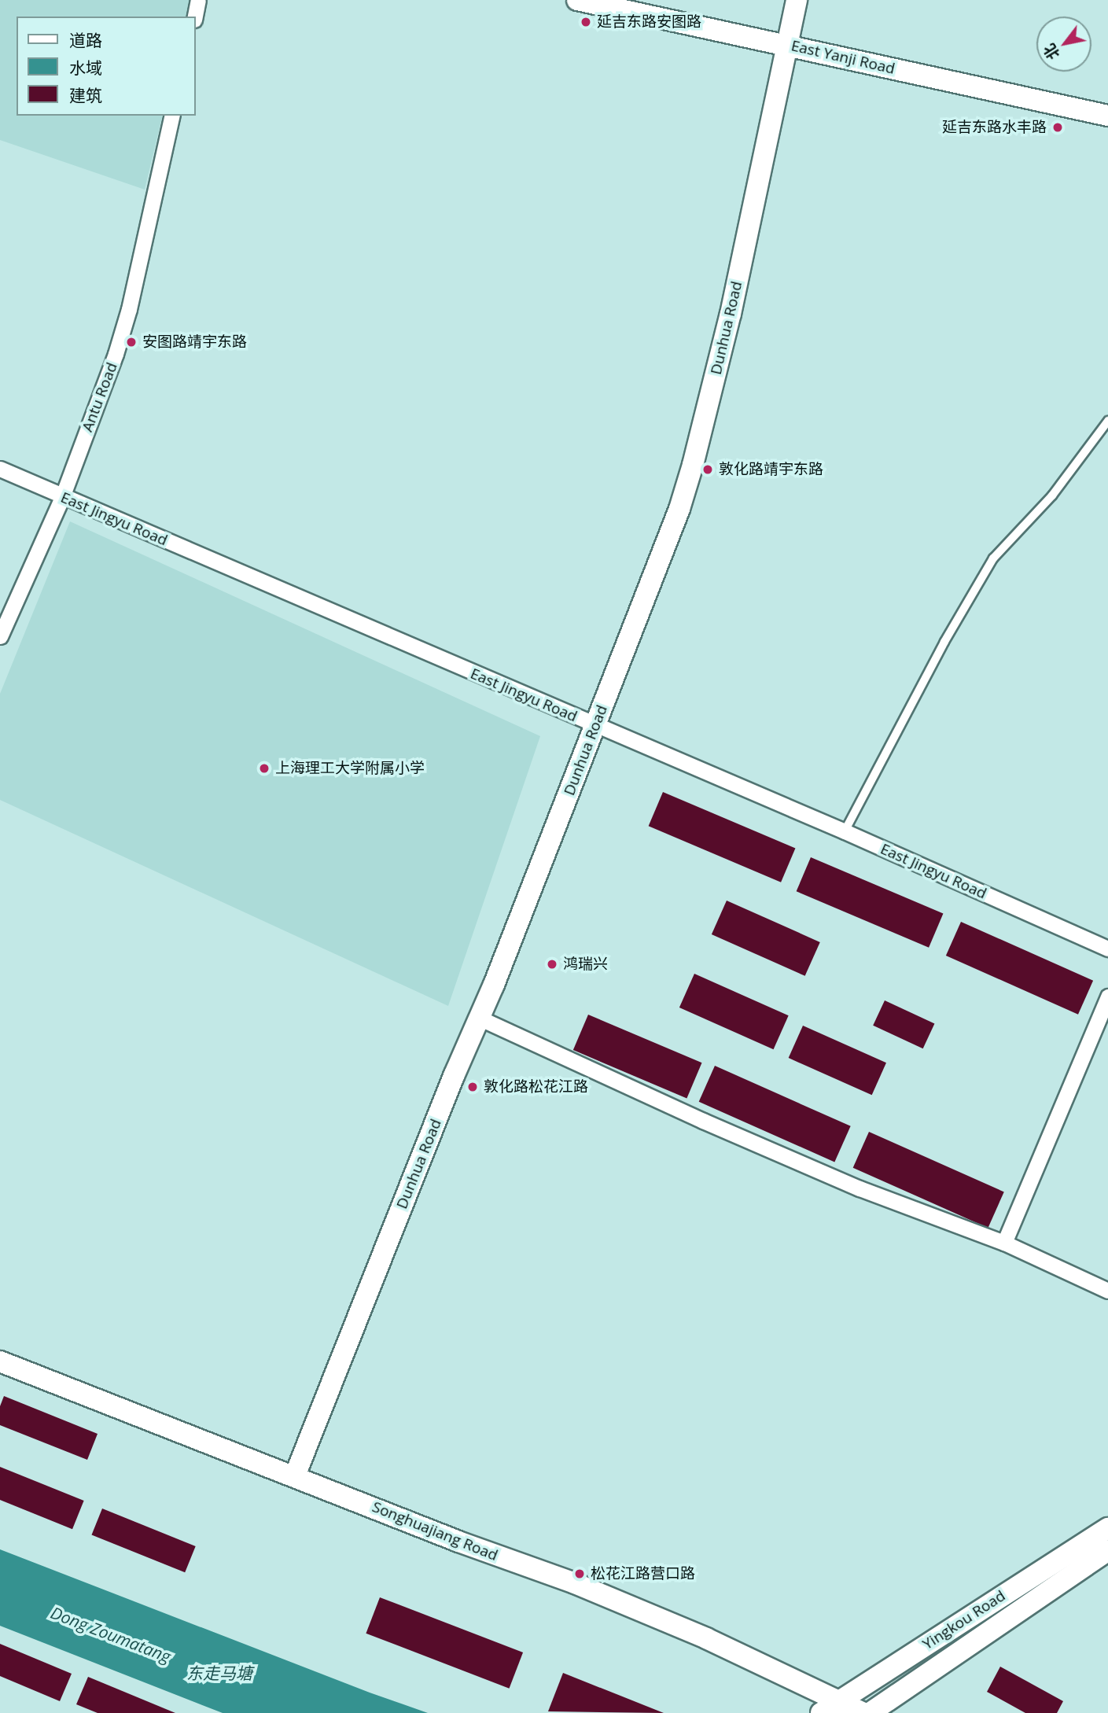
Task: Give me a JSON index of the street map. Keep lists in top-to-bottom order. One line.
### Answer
{"streets":{"street":["East Yanji Road","Dunhua Road","Antu Road","East Jingyu Road","Songhuajiang Road","Yingkou Road"]},"crossings":[["East Yanji Road","Dunhua Road"],["Dunhua Road","East Jingyu Road"],["Dunhua Road","Songhuajiang Road"],["Antu Road","East Jingyu Road"],["Songhuajiang Road","Yingkou Road"]],"water":["Dong Zoumatang","东走马塘"],"places":["延吉东路安图路","延吉东路水丰路","安图路靖宇东路","敦化路靖宇东路","上海理工大学附属小学","鸿瑞兴","敦化路松花江路","松花江路营口路"],"legend":["道路","水域","建筑"],"north":"bottom left"}
